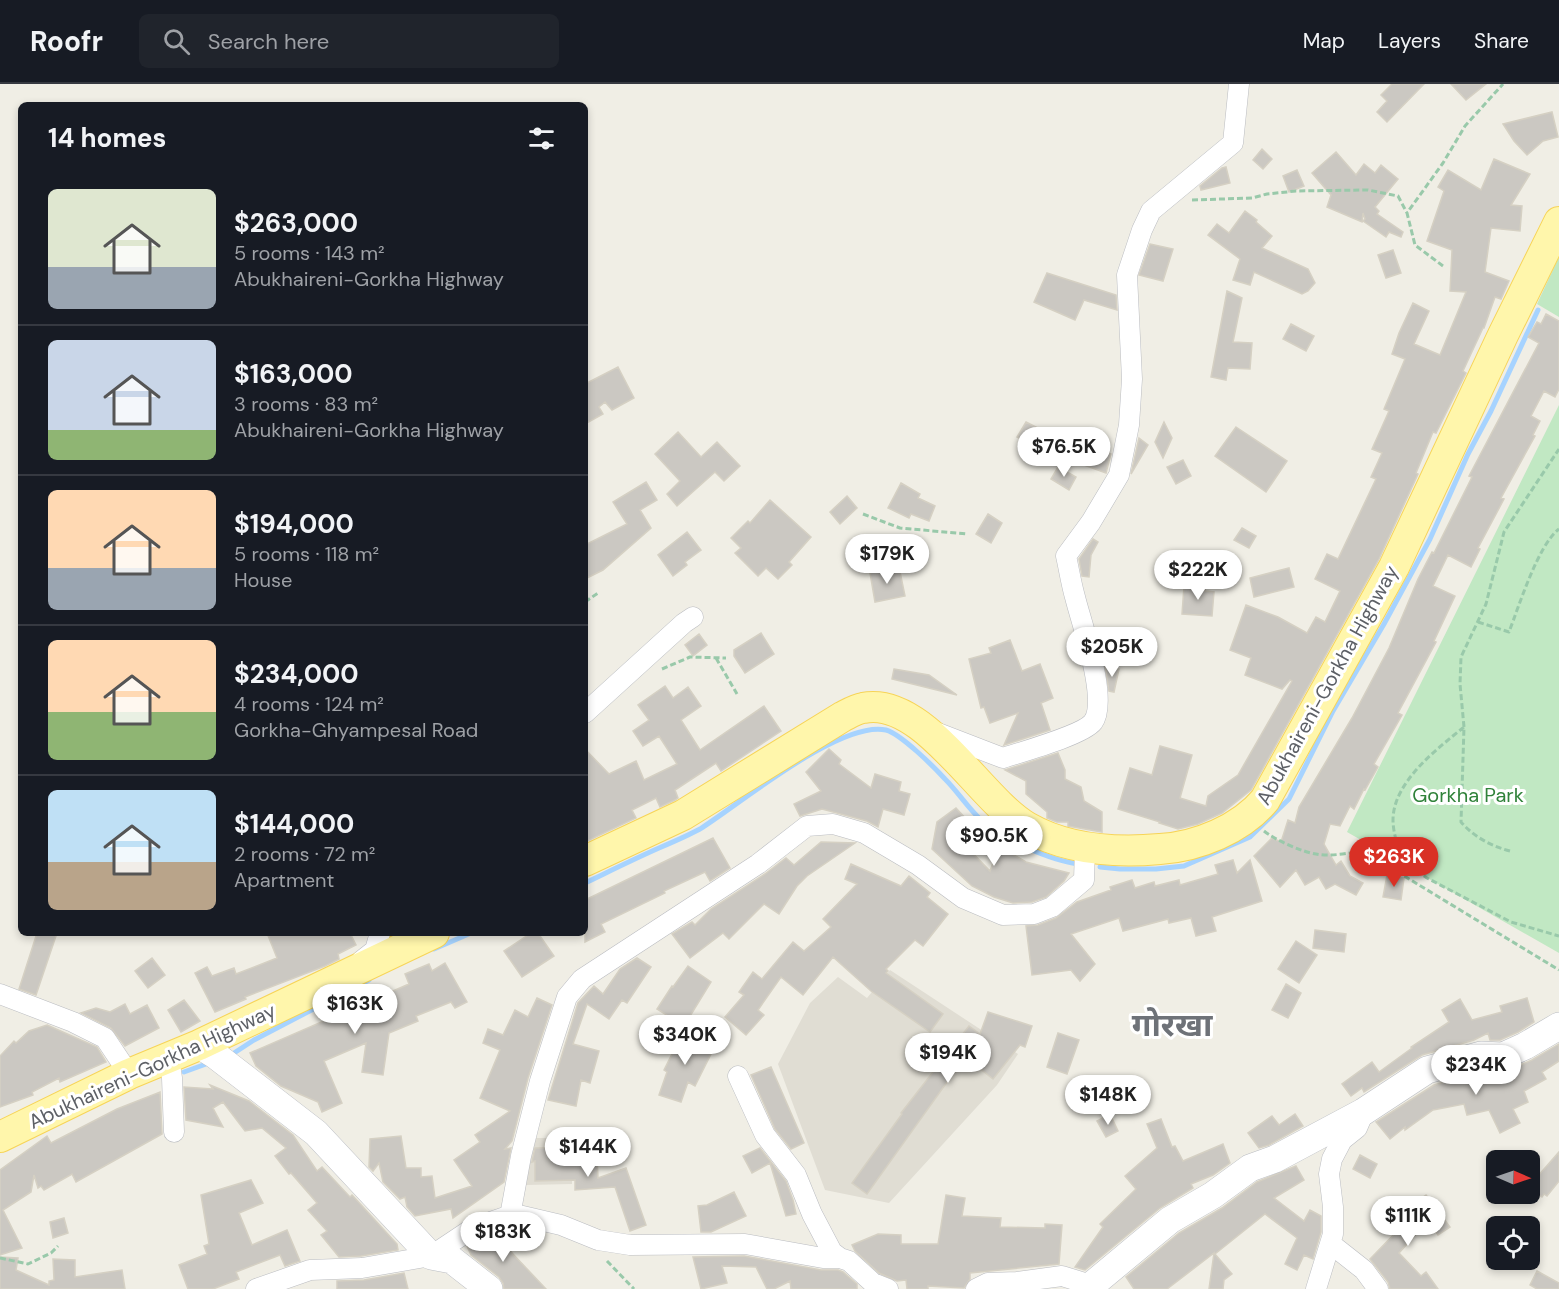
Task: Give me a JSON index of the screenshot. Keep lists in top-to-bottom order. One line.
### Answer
{"streets":{"main road":["Abukhaireni-Gorkha Highway"]},"districts":["गोरखा"],"parks":["Gorkha Park"],"north":"right","page":{"header":"Roofr","search":"Search here","nav":["Map","Layers","Share"],"heading":"14 homes","list":[{"name":"$263,000","note":"5 rooms · 143 m² · Abukhaireni-Gorkha Highway"},{"name":"$163,000","note":"3 rooms · 83 m² · Abukhaireni-Gorkha Highway"},{"name":"$194,000","note":"5 rooms · 118 m² · House"},{"name":"$234,000","note":"4 rooms · 124 m² · Gorkha-Ghyampesal Road"},{"name":"$144,000","note":"2 rooms · 72 m² · Apartment"}],"price":["$76.5K","$179K","$222K","$205K","$90.5K","$263K","$163K","$340K","$194K","$234K","$148K","$144K","$111K","$183K"]}}
